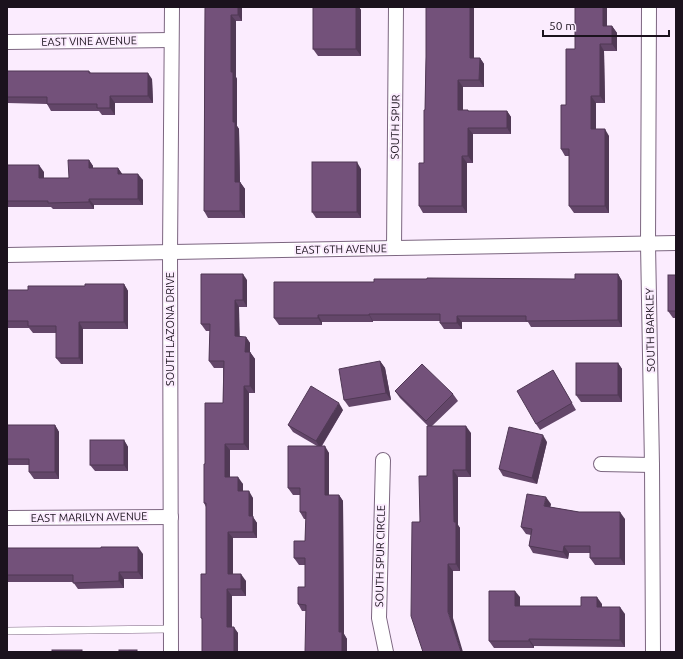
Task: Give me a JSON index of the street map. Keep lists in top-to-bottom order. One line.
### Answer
{"streets":{"street":["EAST VINE AVENUE","SOUTH SPUR","EAST 6TH AVENUE","SOUTH LAZONA DRIVE","SOUTH BARKLEY","EAST MARILYN AVENUE","SOUTH SPUR CIRCLE"]},"crossings":[["EAST VINE AVENUE","SOUTH LAZONA DRIVE"],["SOUTH SPUR","EAST 6TH AVENUE"],["EAST 6TH AVENUE","SOUTH LAZONA DRIVE"],["EAST 6TH AVENUE","SOUTH BARKLEY"],["SOUTH LAZONA DRIVE","EAST MARILYN AVENUE"]],"scale_bar":"50 m"}
